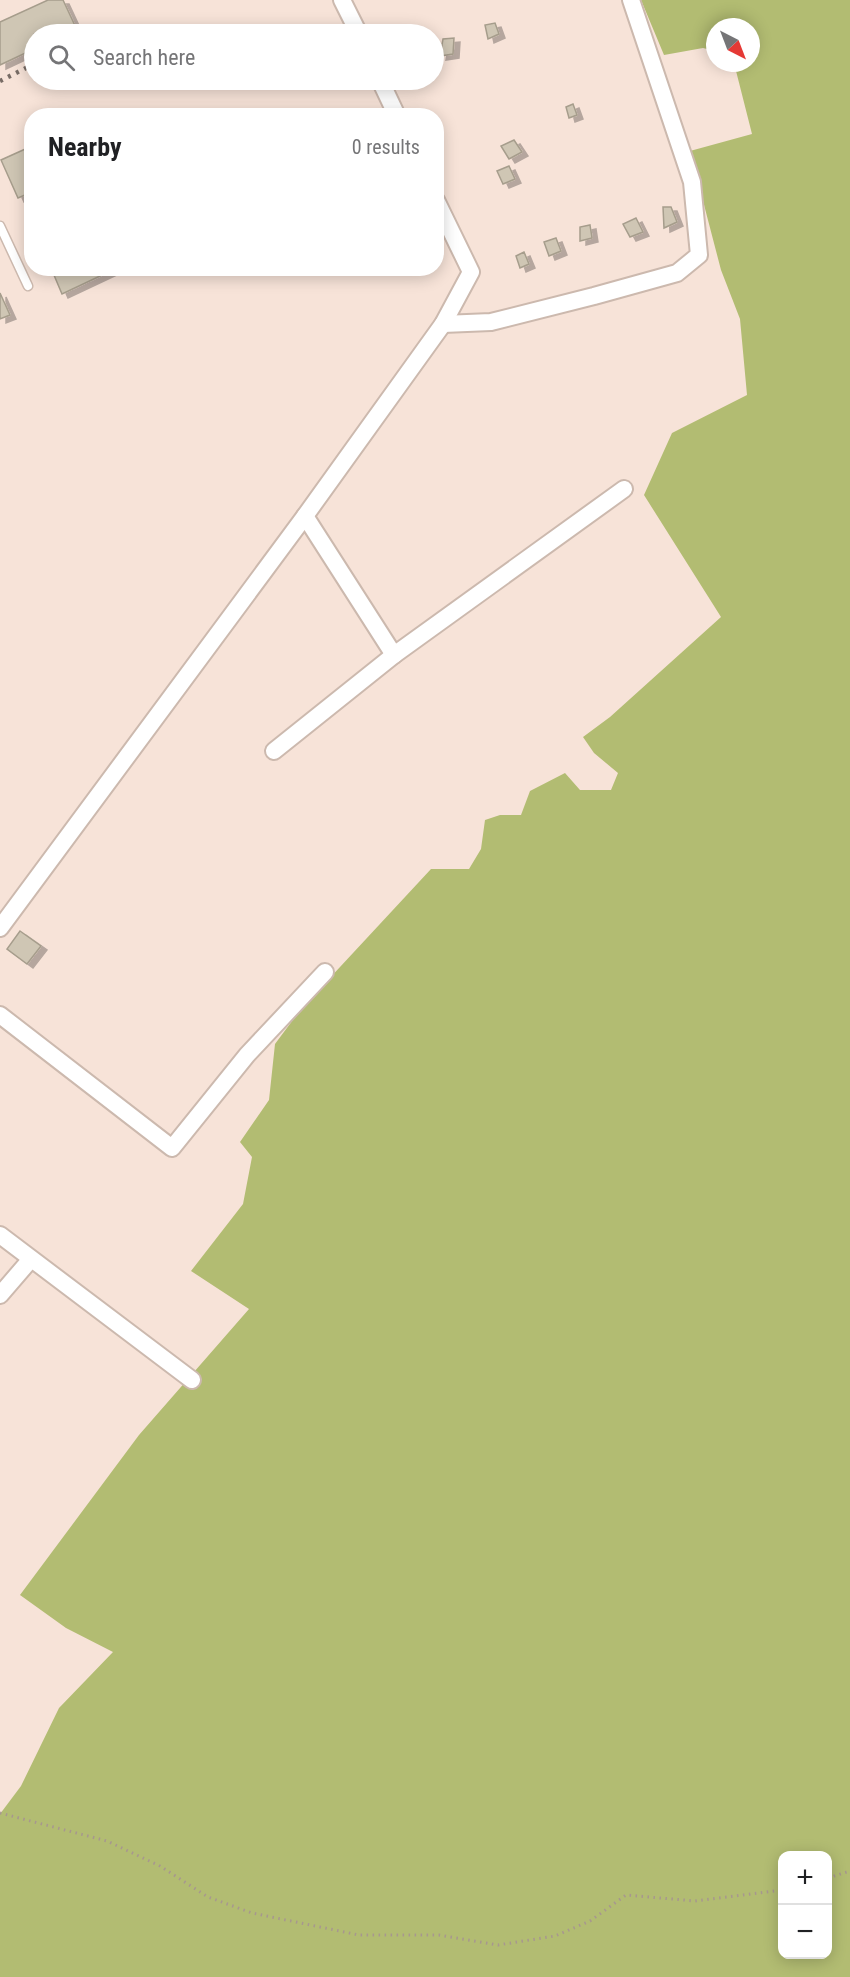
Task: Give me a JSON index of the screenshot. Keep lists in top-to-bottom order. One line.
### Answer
{"north":"bottom right","page":{"search":"Search here","heading":["Nearby","0 results"],"map_buttons":["+","−"]}}
